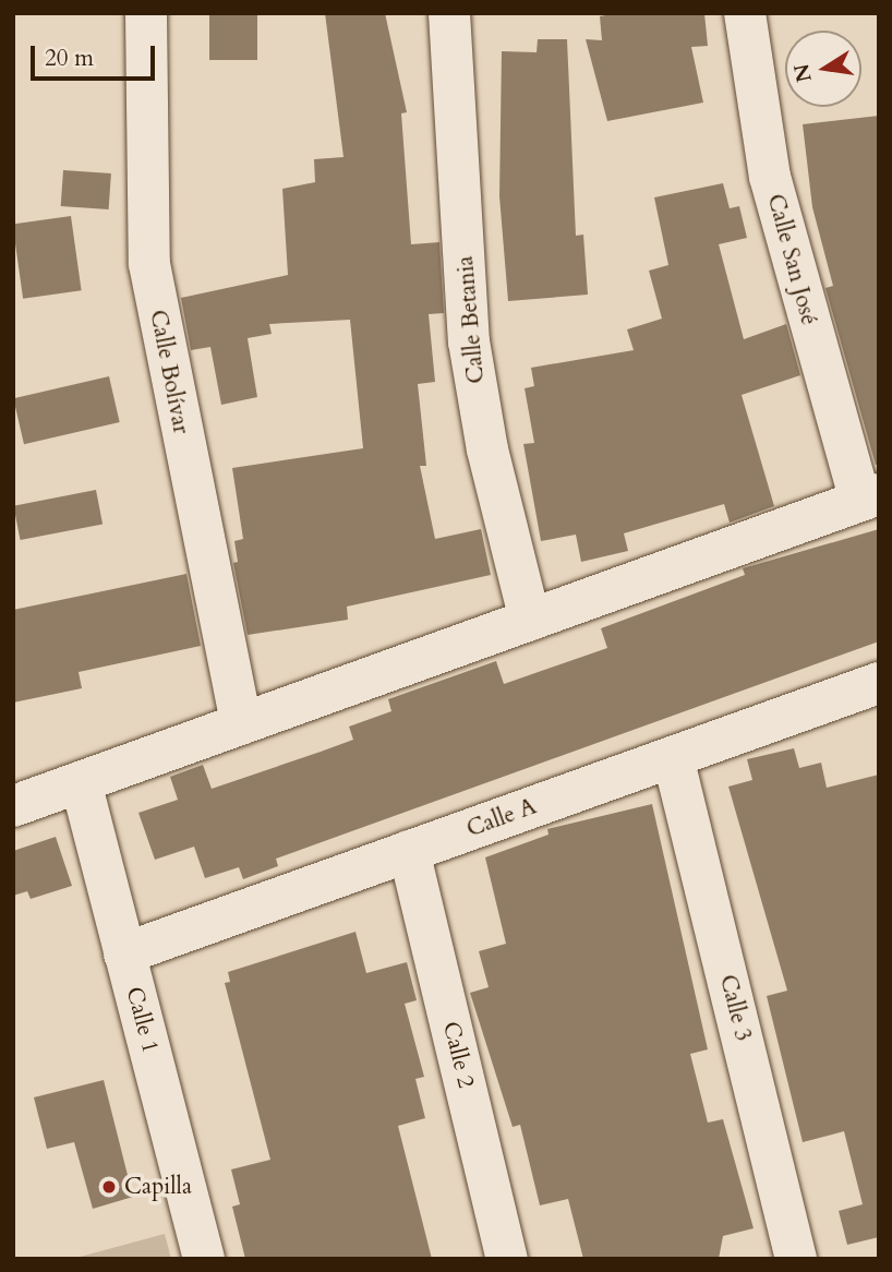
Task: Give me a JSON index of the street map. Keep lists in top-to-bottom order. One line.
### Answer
{"streets":{"street":["Calle San José","Calle Betania","Calle Bolívar","Calle A","Calle 3","Calle 1","Calle 2"]},"crossings":[["Calle A","Calle 3"],["Calle A","Calle 1"],["Calle A","Calle 2"]],"places":["Capilla"],"scale_bar":"20 m","north":"left"}
